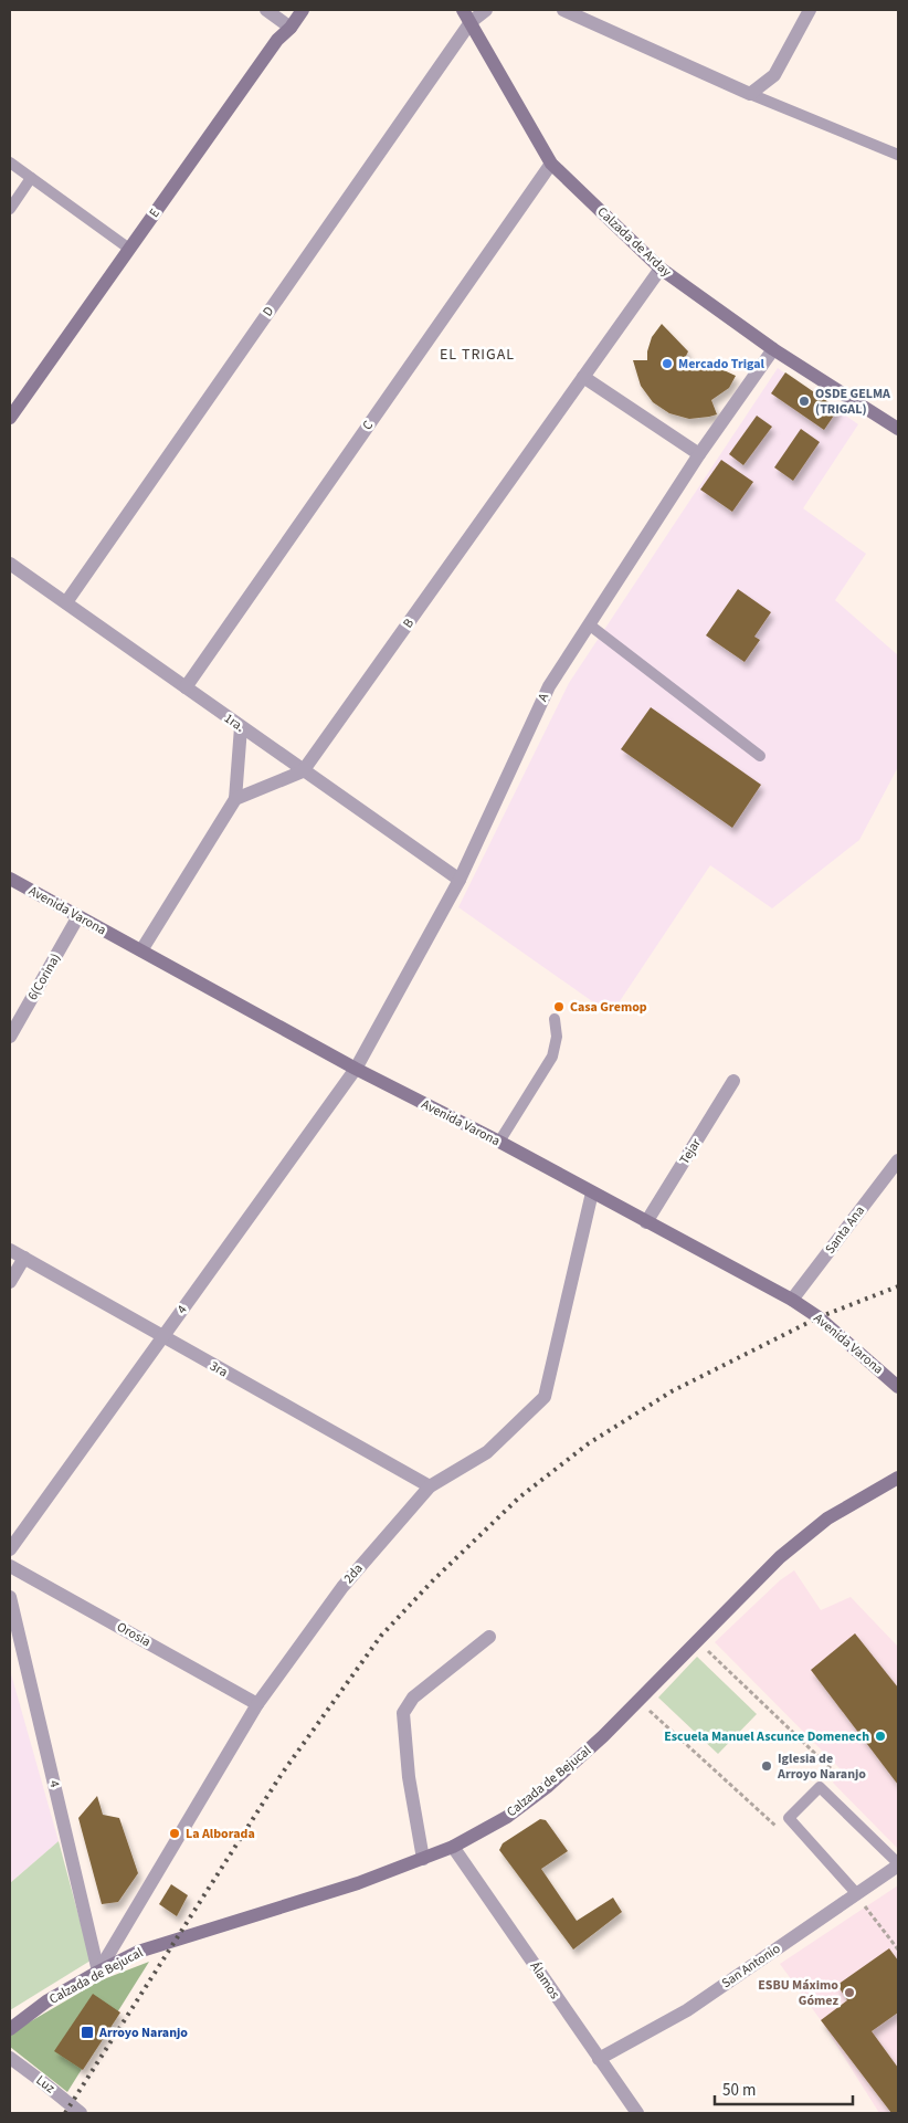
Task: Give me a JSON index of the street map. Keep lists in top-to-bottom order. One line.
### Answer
{"streets":{"street":["E","Calzada de Arday","D","C","B","A","1ra.","Avenida Varona","6(Corina)","Tejar","Santa Ana","4","3ra","2da","Orosia","Calzada de Bejucal","San Antonio","Álamos","Luz"]},"crossings":[["Calzada de Arday","D"],["Calzada de Arday","C"],["Calzada de Arday","B"],["Calzada de Arday","A"],["D","1ra."],["C","1ra."],["B","1ra."],["A","1ra."],["A","Avenida Varona"],["A","4"],["Avenida Varona","6(Corina)"],["Avenida Varona","Tejar"],["Avenida Varona","Santa Ana"],["Avenida Varona","4"],["Avenida Varona","2da"],["4","3ra"],["4","2da"],["4","Calzada de Bejucal"],["3ra","2da"],["2da","Orosia"],["2da","Calzada de Bejucal"],["Calzada de Bejucal","Álamos"],["San Antonio","Álamos"]],"districts":["EL TRIGAL"],"places":{"other":["Mercado Trigal","OSDE GELMA (TRIGAL)","Casa Gremop","Escuela Manuel Ascunce Domenech","Iglesia de Arroyo Naranjo","La Alborada","ESBU Máximo Gómez"],"transit":["Arroyo Naranjo"]},"scale_bar":"50 m"}
